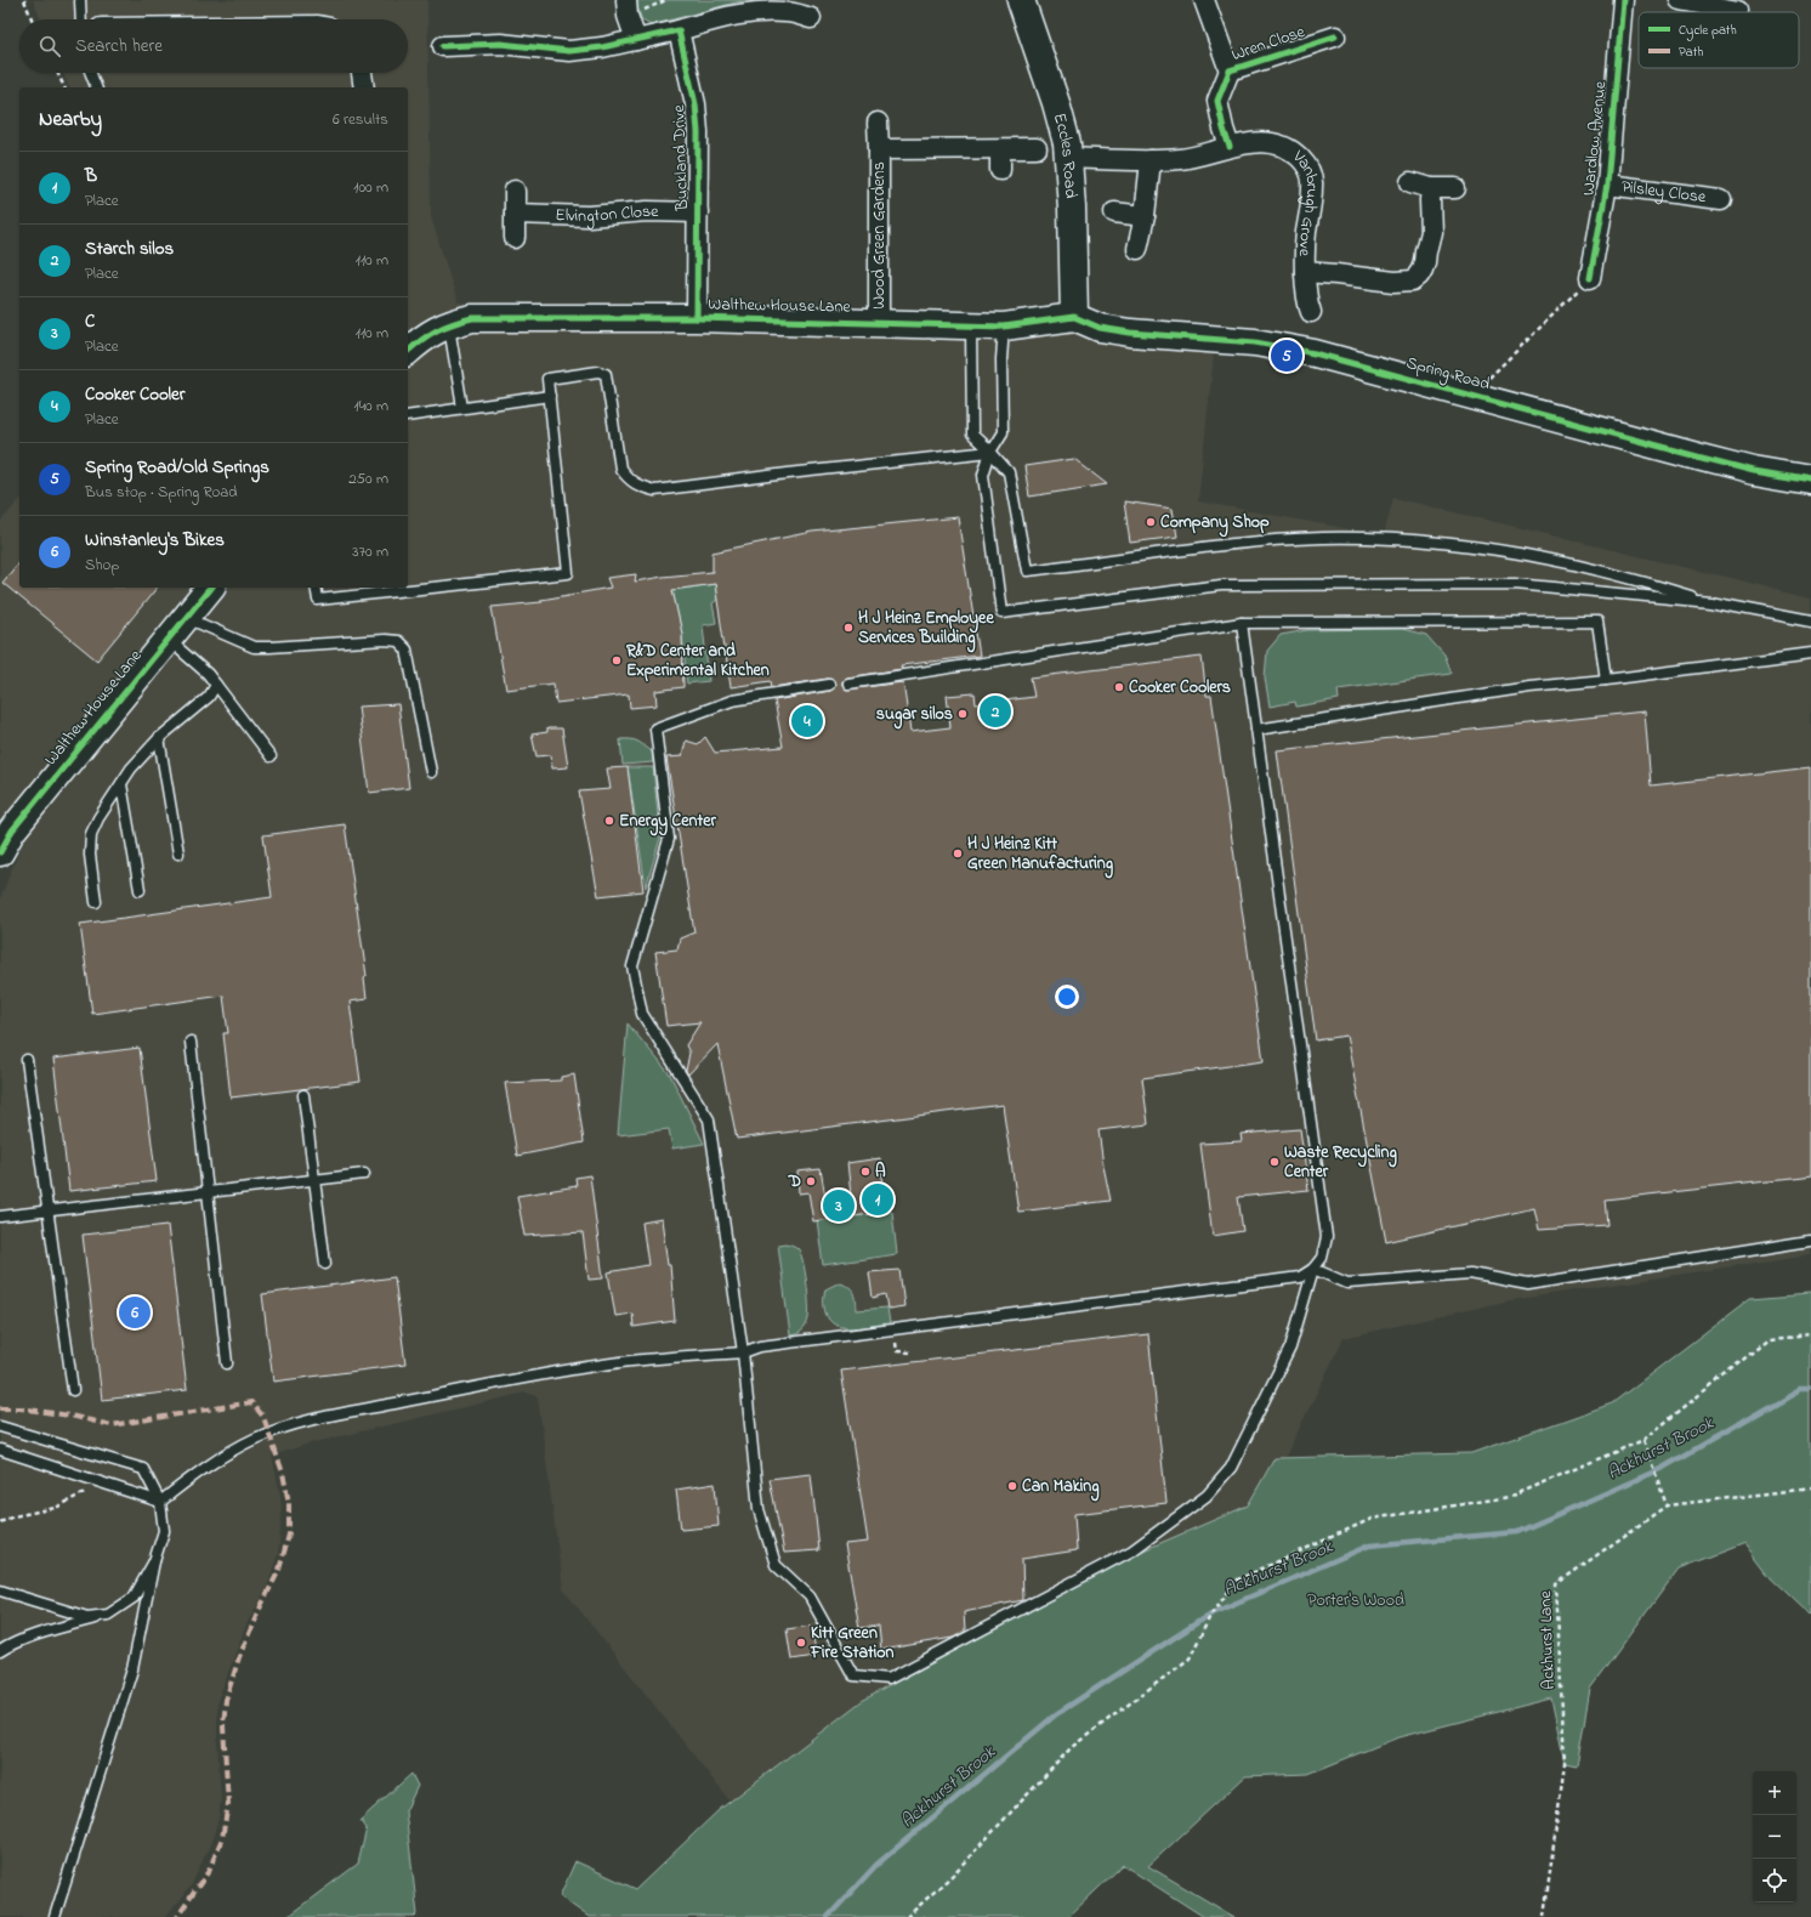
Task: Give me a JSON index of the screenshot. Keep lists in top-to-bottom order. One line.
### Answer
{"streets":{"street":["Wren Close","Wardlow Avenue","Eccles Road","Buckland Drive","Pilsley Close","Vanbrugh Grove","Elvington Close","Wood Green Gardens","Walthew House Lane","Spring Road"],"path":["Ackhurst Lane"]},"crossings":[["Wren Close","Vanbrugh Grove"],["Wardlow Avenue","Pilsley Close"],["Eccles Road","Vanbrugh Grove"],["Eccles Road","Walthew House Lane"],["Eccles Road","Spring Road"],["Buckland Drive","Elvington Close"],["Buckland Drive","Walthew House Lane"],["Wood Green Gardens","Walthew House Lane"],["Walthew House Lane","Spring Road"]],"water":["Ackhurst Brook"],"parks":["Porter's Wood"],"places":["Company Shop","H J Heinz Employee Services Building","R&D Center and Experimental Kitchen","Cooker Coolers","sugar silos","Energy Center","H J Heinz Kitt Green Manufacturing","Waste Recycling Center","A","D","Can Making","Kitt Green Fire Station"],"legend":["Cycle path","Path"],"page":{"search":"Search here","heading":["Nearby","6 results"],"list":[{"mark":"1","name":"B","note":"Place","value":"100 m"},{"mark":"2","name":"Starch silos","note":"Place","value":"110 m"},{"mark":"3","name":"C","note":"Place","value":"110 m"},{"mark":"4","name":"Cooker Cooler","note":"Place","value":"140 m"},{"mark":"5","name":"Spring Road/Old Springs","note":"Bus stop · Spring Road","value":"250 m"},{"mark":"6","name":"Winstanley's Bikes","note":"Shop","value":"370 m"}],"pins":["5","2","4","1","3","6"],"map_buttons":["+","−"]}}
